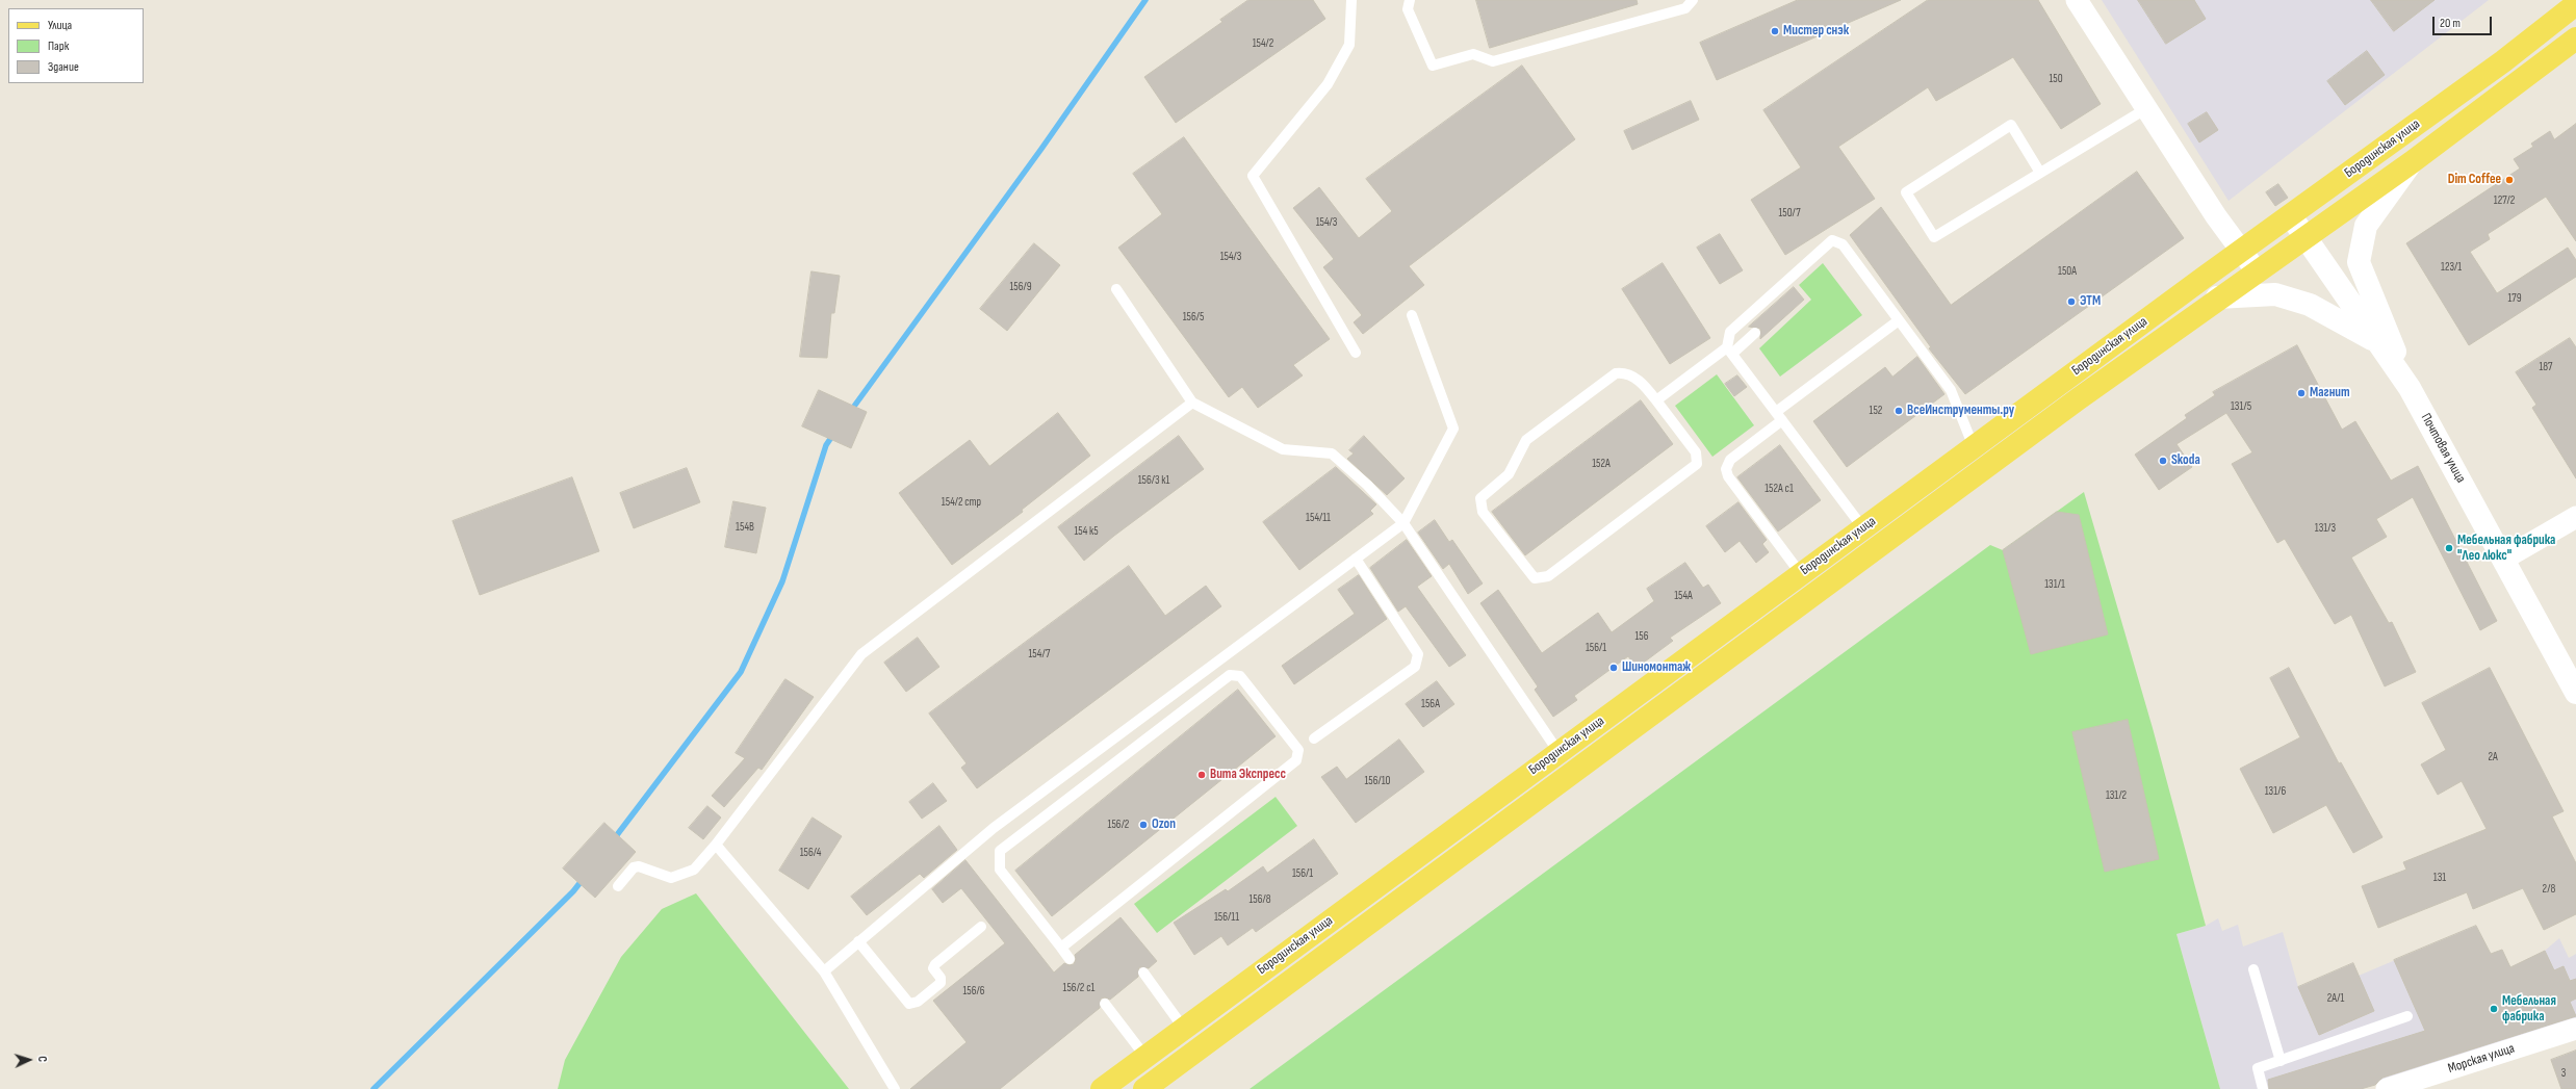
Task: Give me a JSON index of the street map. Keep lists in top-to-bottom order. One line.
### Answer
{"streets":{"main road":["Бородинская улица"],"street":["Почтовая улица","Морская улица"]},"crossings":[["Бородинская улица","Почтовая улица"]],"places":["Мистер снэк","Dim Coffee","ЭТМ","Магнит","ВсеИнструменты.ру","Skoda","Мебельная фабрика \"Лео люкс\"","Шиномонтаж","Вита Экспресс","Ozon","Мебельная фабрика"],"house_numbers":["154/2","150","127/2","150/7","154/3","154/3","123/1","150А","156/9","179","156/5","187","131/5","152","152А","156/3 к1","152А с1","154/2 стр","154/11","154В","131/3","154 к5","131/1","154А","156","156/1","154/7","156А","2А","156/10","131/6","131/2","156/2","156/4","156/1","131","2/8","156/8","156/11","156/2 с1","156/6","2А/1","3"],"legend":["Улица","Парк","Здание"],"scale_bar":"20 m","north":"right"}
